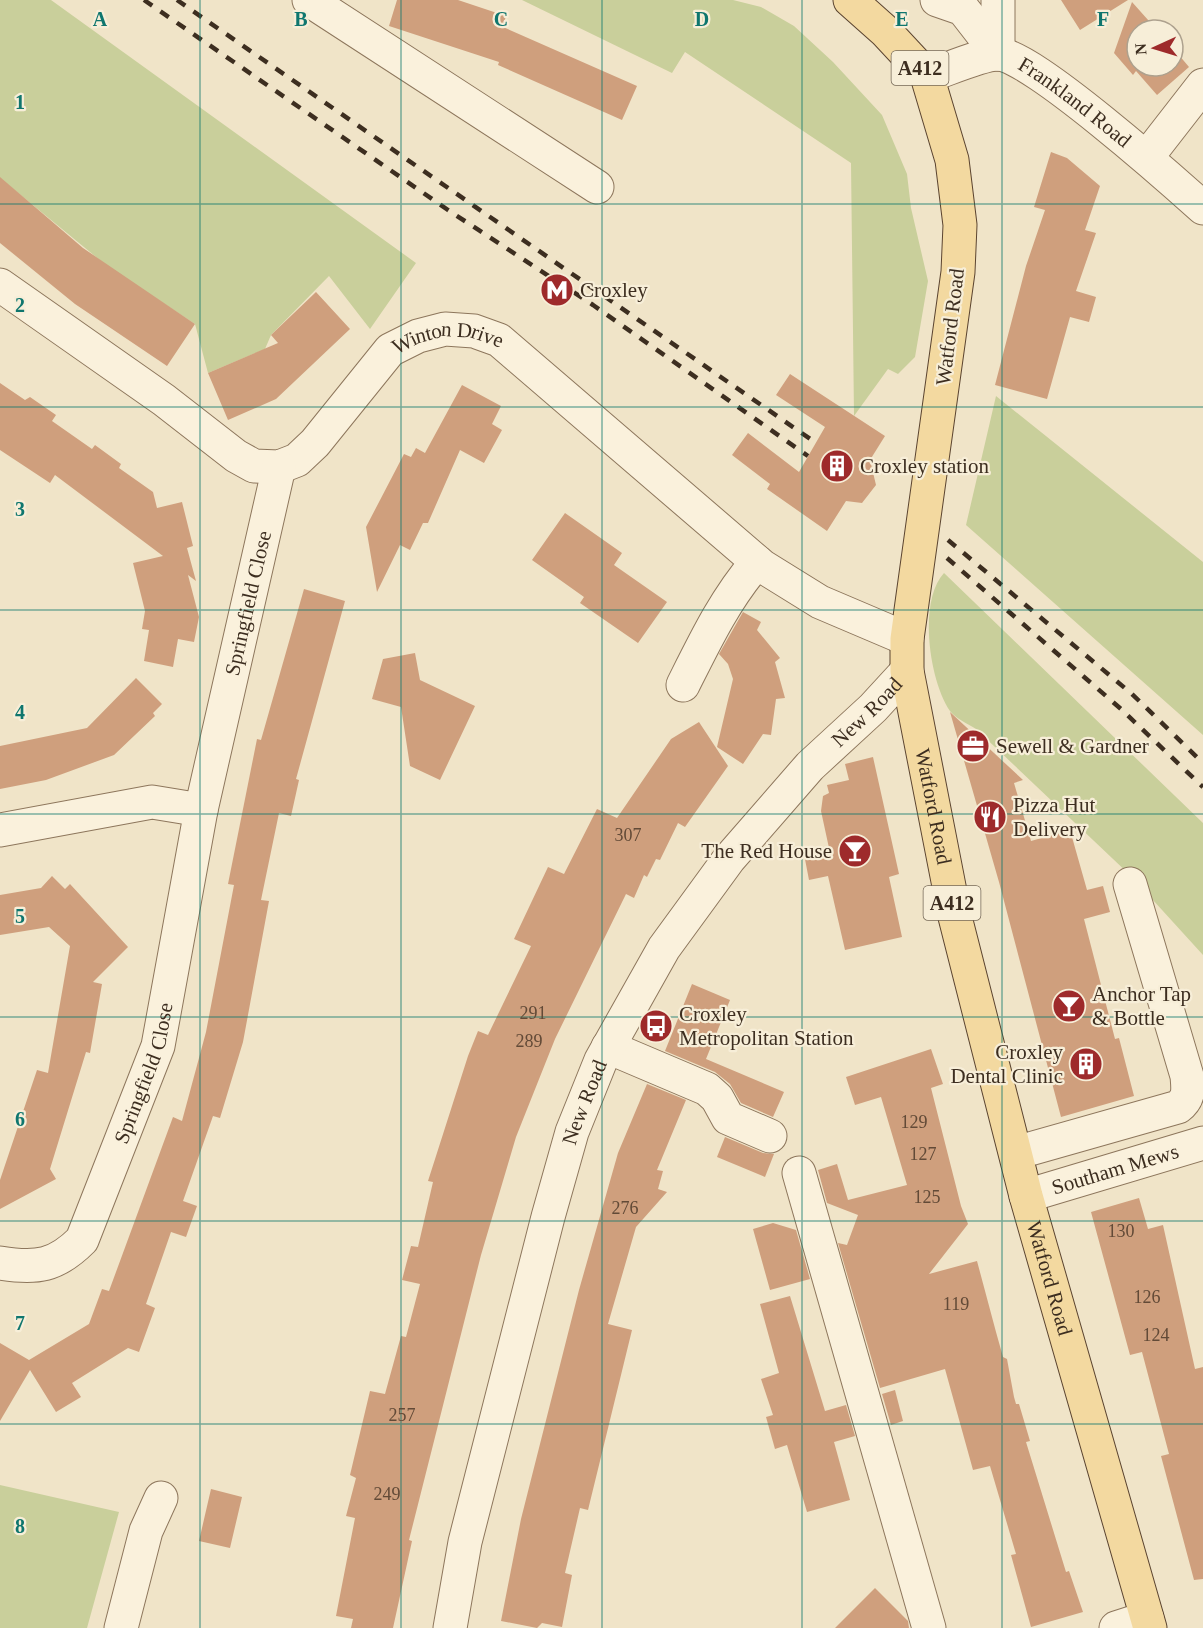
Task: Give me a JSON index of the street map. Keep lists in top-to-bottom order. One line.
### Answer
{"streets":{"main road":["A412","Watford Road"],"street":["Frankland Road","Winton Drive","Springfield Close","New Road","Southam Mews"]},"crossings":[["Frankland Road","Watford Road"],["Watford Road","Winton Drive"],["Watford Road","New Road"],["Watford Road","Southam Mews"],["Winton Drive","Springfield Close"]],"places":{"metro station":["Croxley"],"building":["Croxley station","Croxley Dental Clinic"],"office":["Sewell & Gardner"],"restaurant":["Pizza Hut Delivery"],"bar":["The Red House","Anchor Tap & Bottle"],"bus stop":["Croxley Metropolitan Station"]},"house_numbers":["307","291","289","129","127","125","276","130","126","119","124","257","249"],"north":"left","grid":{"columns":["A","B","C","D","E","F"],"rows":["1","2","3","4","5","6","7","8"]}}
